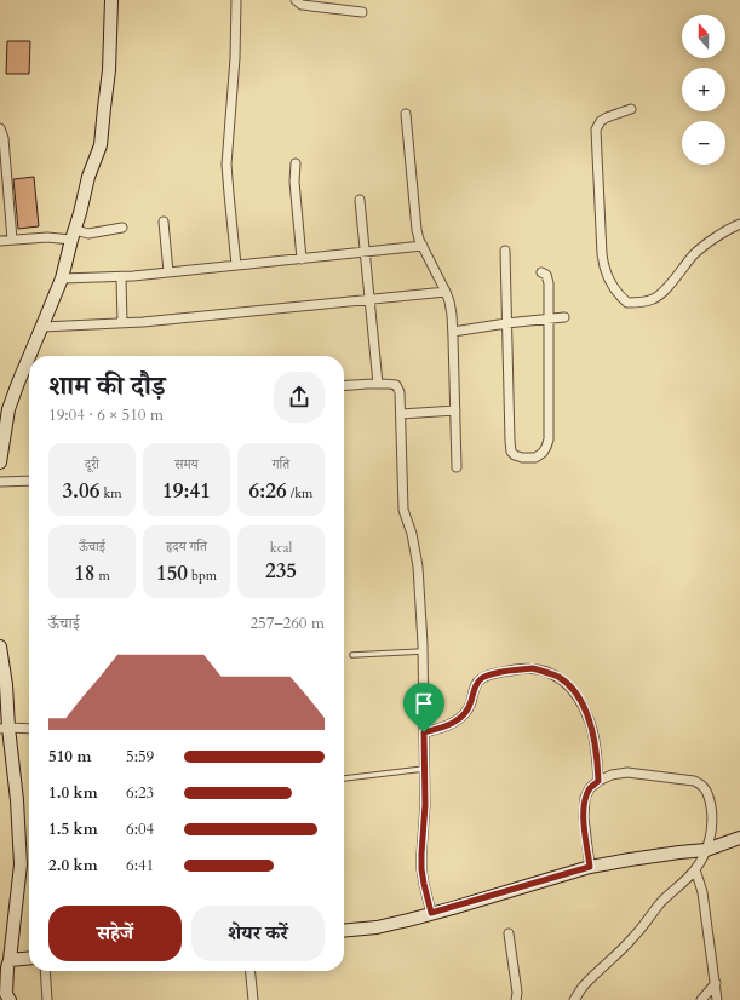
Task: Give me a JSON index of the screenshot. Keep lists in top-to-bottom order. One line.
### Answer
{"north":"top","page":{"map_buttons":["+","−"],"heading":["शाम की दौड़","19:04 · 6 × 510 m"],"stats":[["दूरी","3.06 km"],["समय","19:41"],["गति","6:26 /km"],["ऊँचाई","18 m"],["हृदय गति","150 bpm"],["kcal","235"]],"chart":["ऊँचाई","257–260 m"],"list":[{"name":"510 m","note":"5:59"},{"name":"1.0 km","note":"6:23"},{"name":"1.5 km","note":"6:04"},{"name":"2.0 km","note":"6:41"}],"buttons":["सहेजें","शेयर करें"]}}
